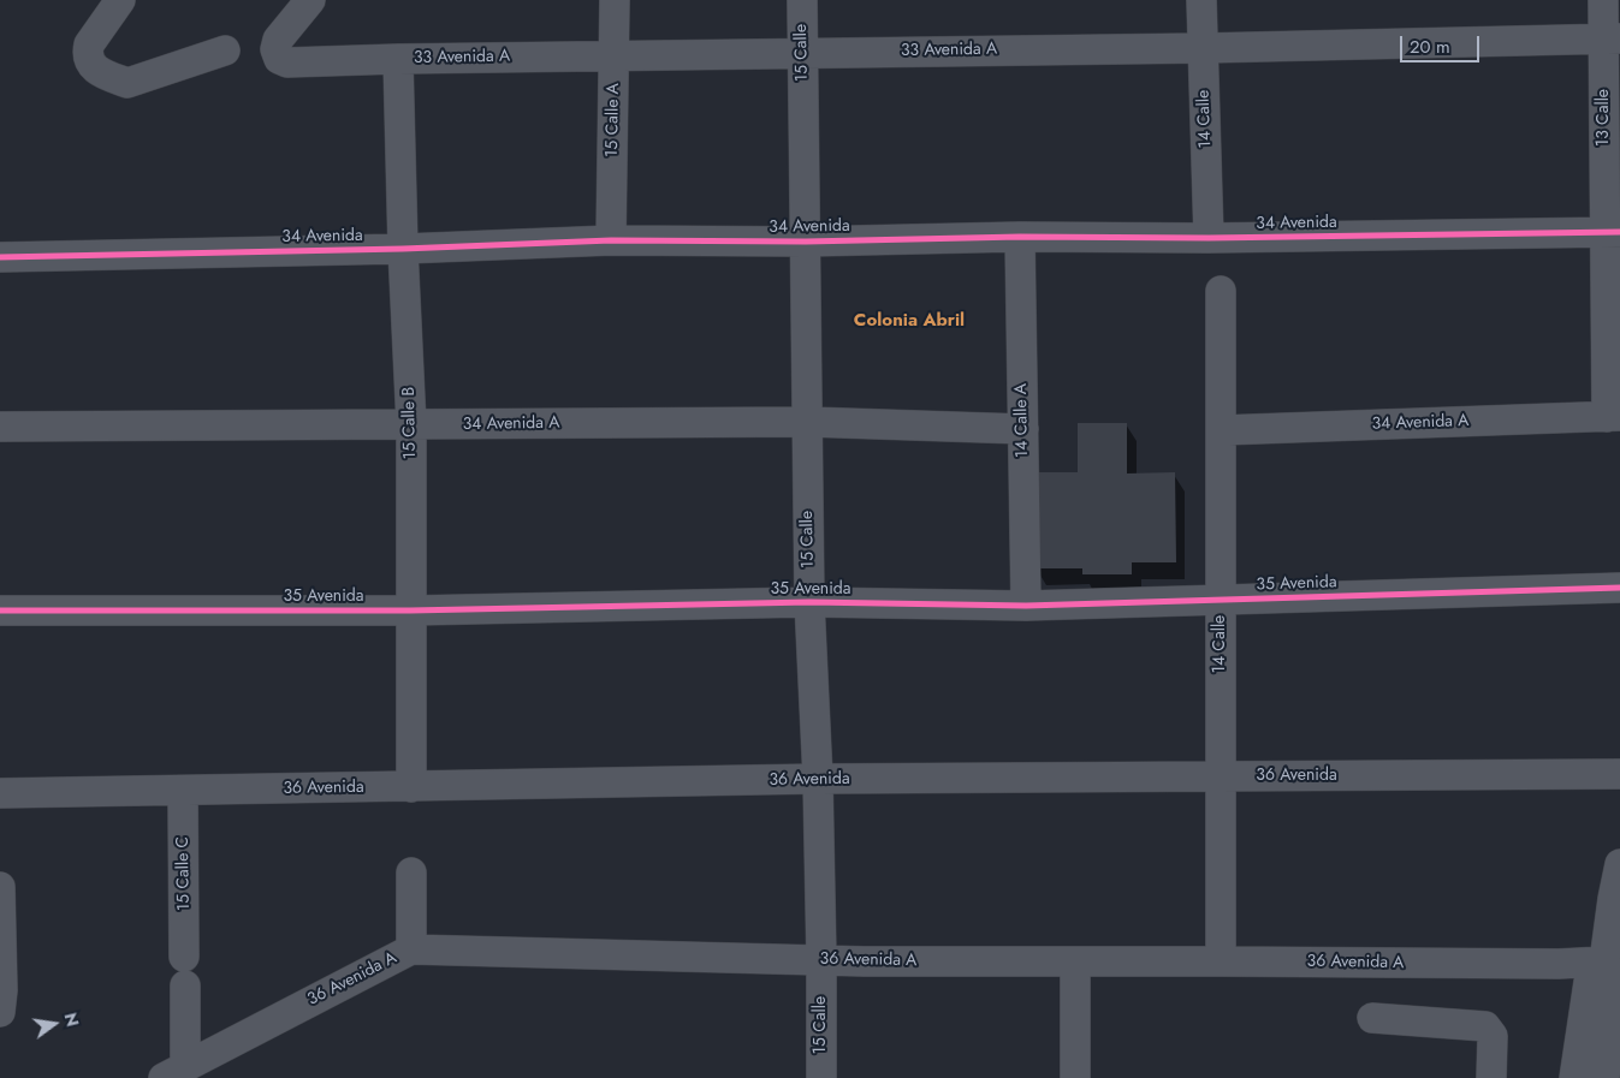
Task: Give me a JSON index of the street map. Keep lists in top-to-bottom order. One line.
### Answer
{"streets":{"street":["33 Avenida A","15 Calle","13 Calle","14 Calle","15 Calle A","34 Avenida","14 Calle A","15 Calle B","34 Avenida A","35 Avenida","36 Avenida","15 Calle C","36 Avenida A"]},"crossings":[["33 Avenida A","15 Calle"],["33 Avenida A","13 Calle"],["33 Avenida A","14 Calle"],["33 Avenida A","15 Calle A"],["33 Avenida A","15 Calle B"],["15 Calle","34 Avenida"],["15 Calle","34 Avenida A"],["15 Calle","35 Avenida"],["15 Calle","36 Avenida"],["15 Calle","36 Avenida A"],["13 Calle","34 Avenida"],["13 Calle","34 Avenida A"],["14 Calle","34 Avenida"],["14 Calle","34 Avenida A"],["14 Calle","35 Avenida"],["14 Calle","36 Avenida"],["14 Calle","36 Avenida A"],["15 Calle A","34 Avenida"],["34 Avenida","14 Calle A"],["34 Avenida","15 Calle B"],["14 Calle A","34 Avenida A"],["14 Calle A","35 Avenida"],["15 Calle B","34 Avenida A"],["15 Calle B","35 Avenida"],["15 Calle B","36 Avenida"],["36 Avenida","15 Calle C"],["15 Calle C","36 Avenida A"]],"districts":["Colonia Abril"],"scale_bar":"20 m","north":"right"}
